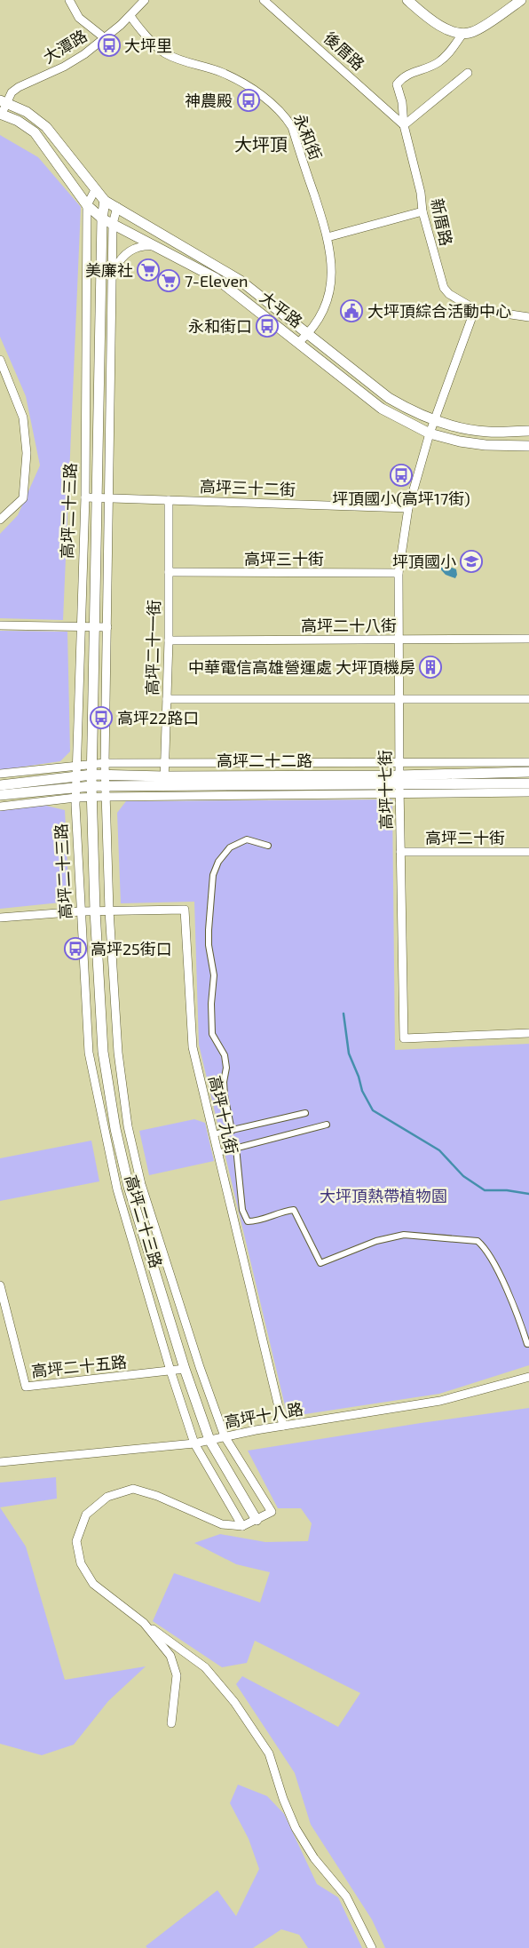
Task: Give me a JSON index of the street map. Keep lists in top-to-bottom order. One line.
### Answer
{"streets":{"street":["大潭路","後厝路","永和街","新厝路","大平路","高坪三十二街","高坪二十三路","高坪三十街","高坪二十八街","高坪二十一街","高坪二十二路","高坪十七街","高坪二十街","高坪十九街","高坪二十五路","高坪十八路"]},"crossings":[["大潭路","永和街"],["大潭路","大平路"],["後厝路","新厝路"],["永和街","大平路"],["大平路","高坪二十三路"],["大平路","高坪十七街"],["高坪三十二街","高坪二十三路"],["高坪三十二街","高坪二十一街"],["高坪三十二街","高坪十七街"],["高坪二十三路","高坪二十二路"],["高坪二十三路","高坪十九街"],["高坪二十三路","高坪二十五路"],["高坪二十三路","高坪十八路"],["高坪三十街","高坪二十一街"],["高坪三十街","高坪十七街"],["高坪二十八街","高坪二十一街"],["高坪二十八街","高坪十七街"],["高坪二十一街","高坪二十二路"],["高坪二十二路","高坪十七街"],["高坪十七街","高坪二十街"],["高坪十九街","高坪十八路"]],"districts":["大坪頂"],"parks":["大坪頂熱帶植物園"],"places":{"bus stop":["大坪里","神農殿","永和街口","坪頂國小(高坪17街)","高坪22路口","高坪25街口"],"supermarket":["美廉社","7-Eleven"],"public building":["大坪頂綜合活動中心"],"school or university":["坪頂國小"],"building":["中華電信高雄營運處 大坪頂機房"]}}
